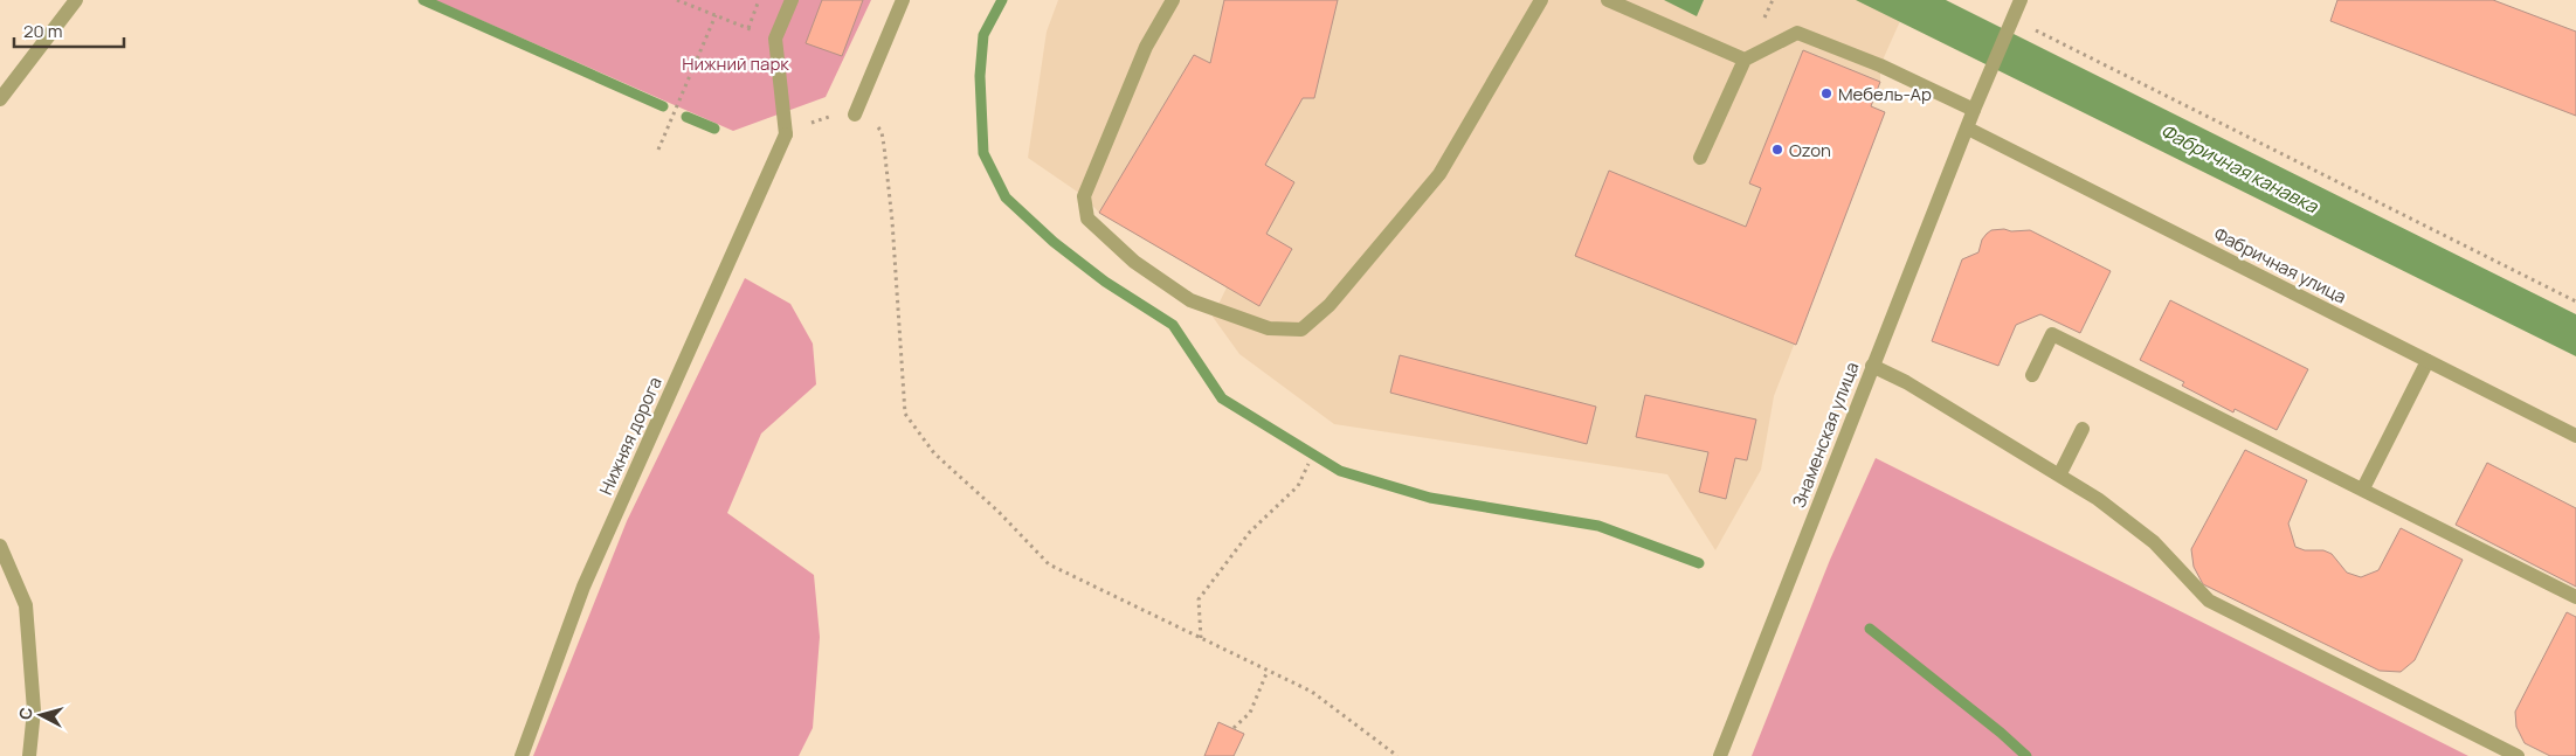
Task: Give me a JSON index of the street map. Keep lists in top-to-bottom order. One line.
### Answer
{"streets":{"street":["Фабричная улица","Знаменская улица","Нижняя дорога"]},"crossings":[["Фабричная улица","Знаменская улица"]],"water":["Фабричная канавка"],"parks":["Нижний парк"],"places":["Мебель-Ар","Ozon"],"scale_bar":"20 m","north":"left"}
